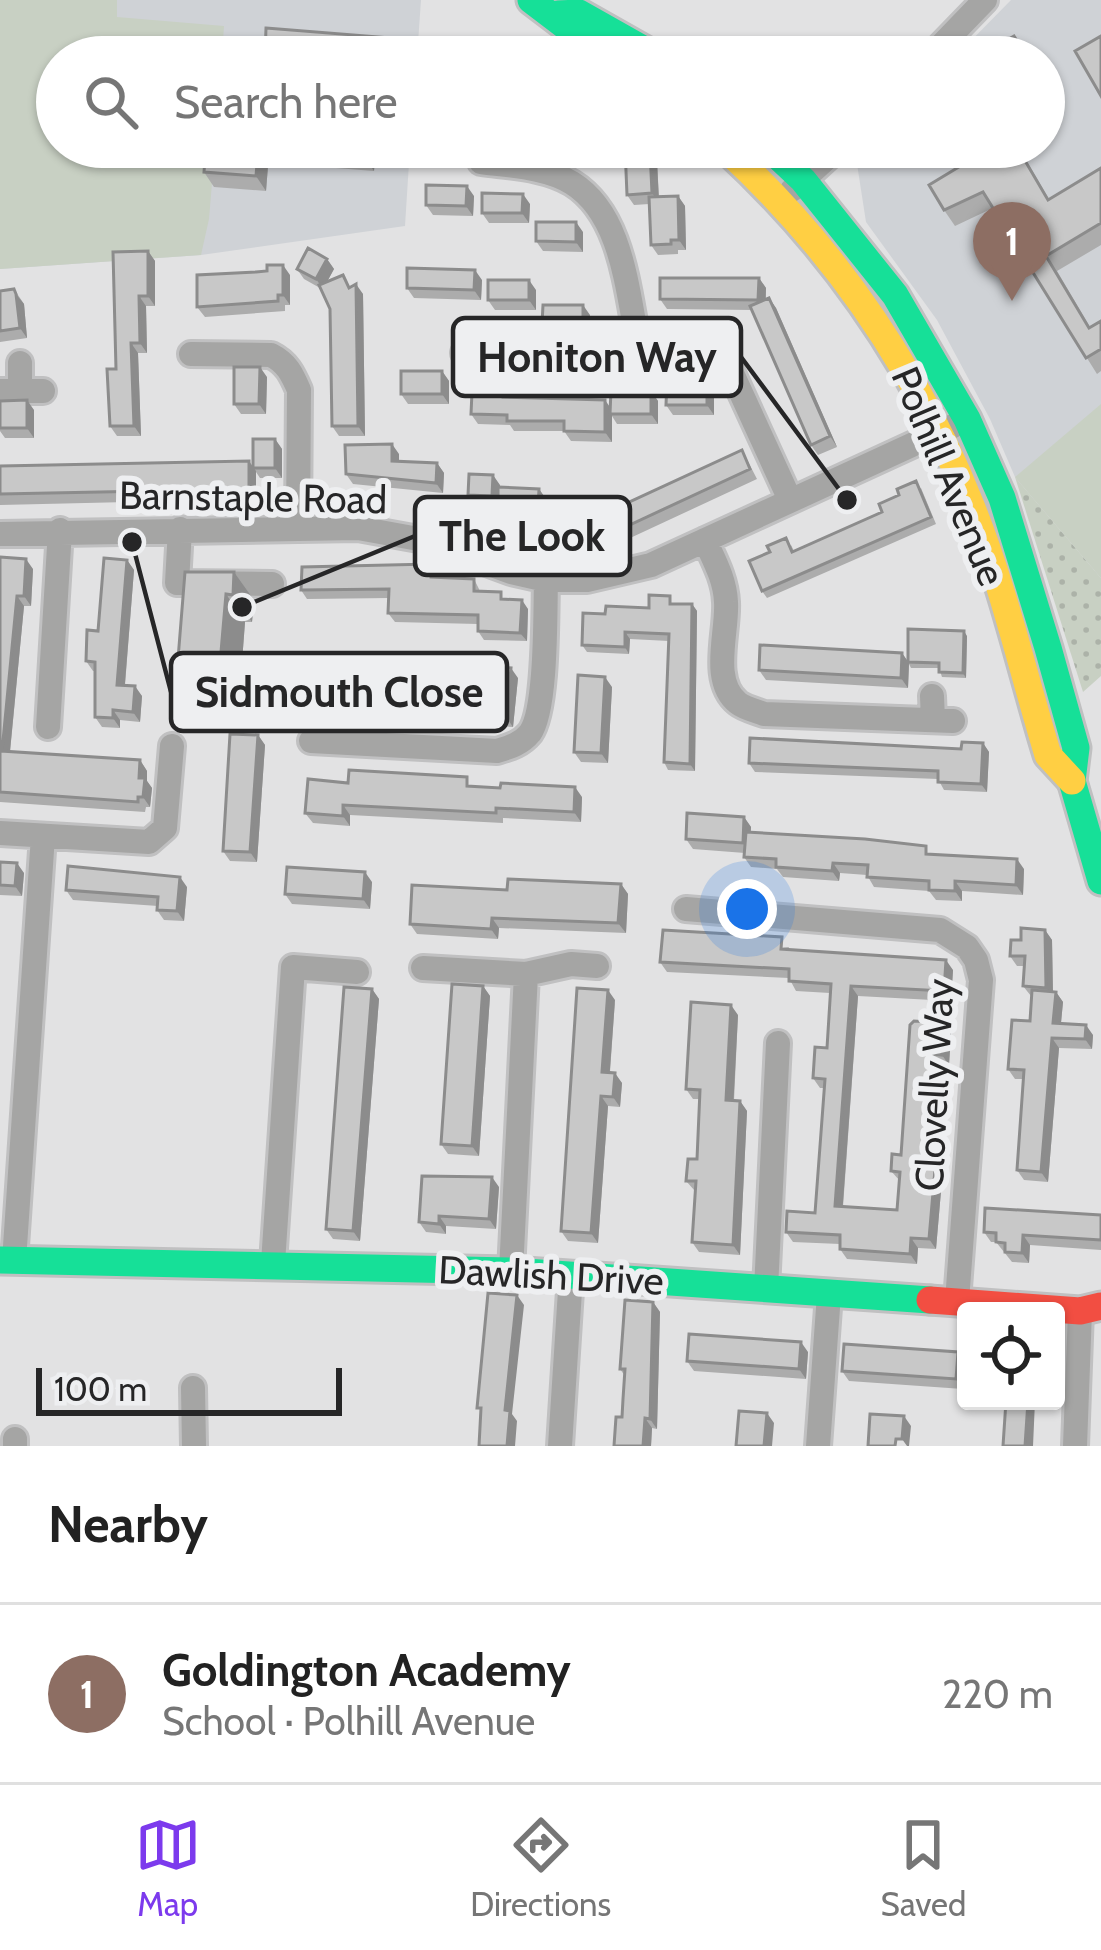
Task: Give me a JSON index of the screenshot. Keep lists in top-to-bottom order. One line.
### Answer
{"streets":{"street":["Polhill Avenue","Barnstaple Road","Clovelly Way","Dawlish Drive"]},"crossings":[["Polhill Avenue","Barnstaple Road"],["Clovelly Way","Dawlish Drive"]],"places":["Honiton Way","Sidmouth Close","The Look"],"scale_bar":"100 m","page":{"search":"Search here","pins":"1","scale":"100 m","heading":"Nearby","list":[{"mark":"1","name":"Goldington Academy","note":"School · Polhill Avenue","value":"220 m"}],"nav":["Map","Directions","Saved"]}}
